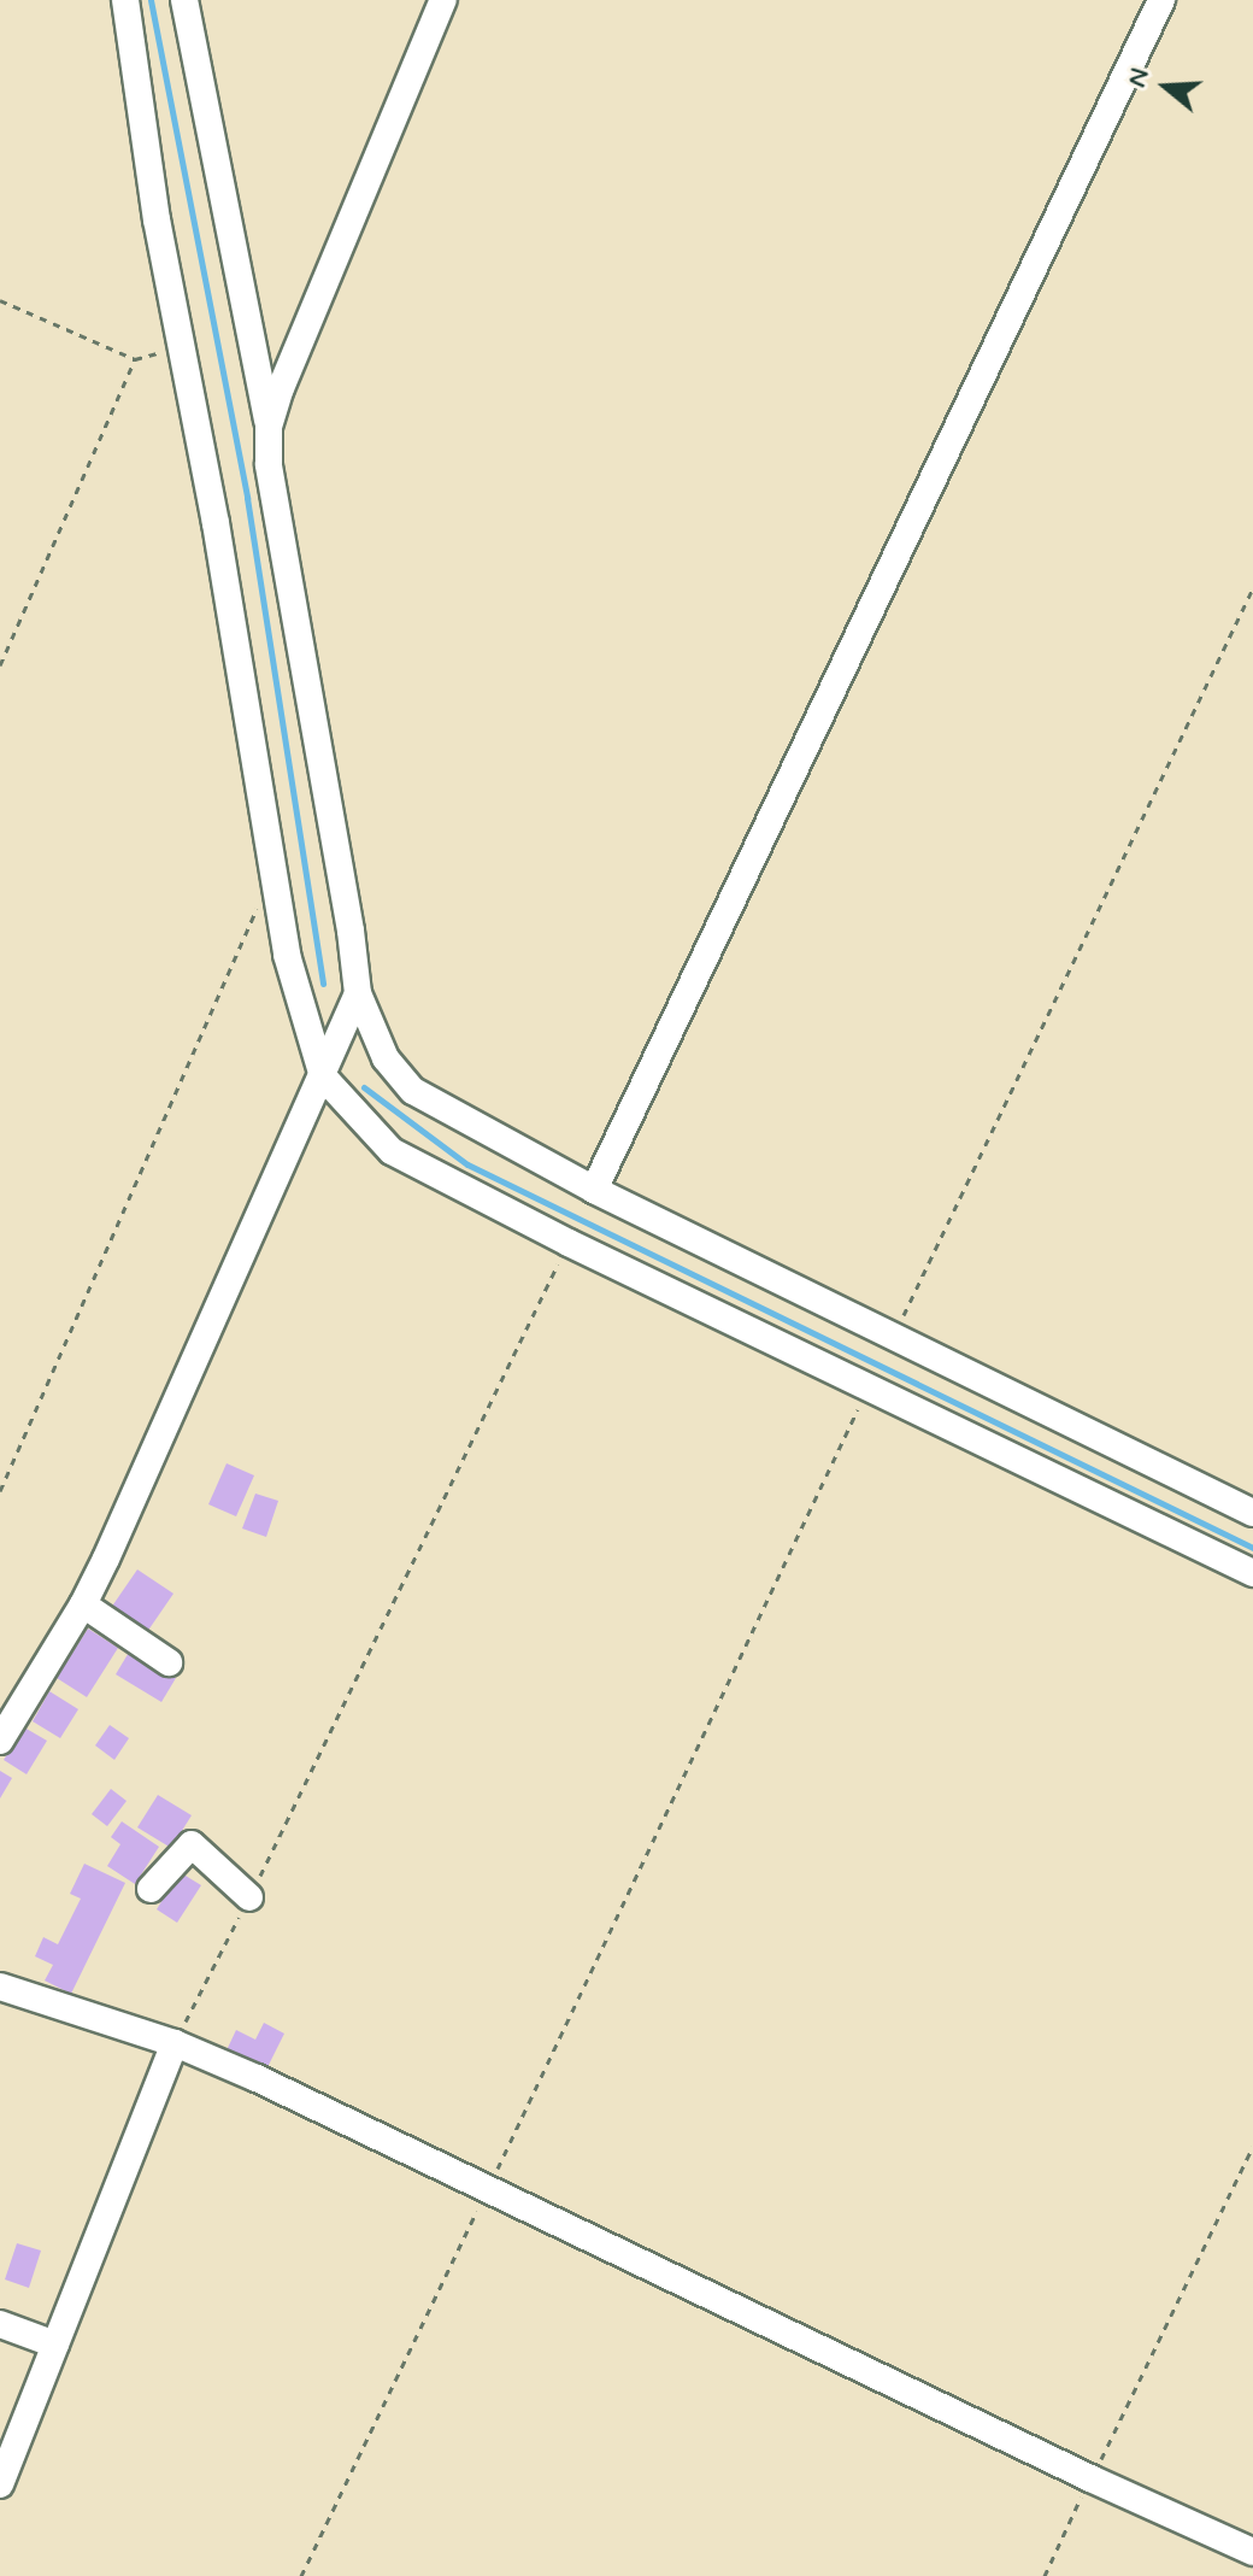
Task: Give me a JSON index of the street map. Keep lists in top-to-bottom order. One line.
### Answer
{"north":"left"}
